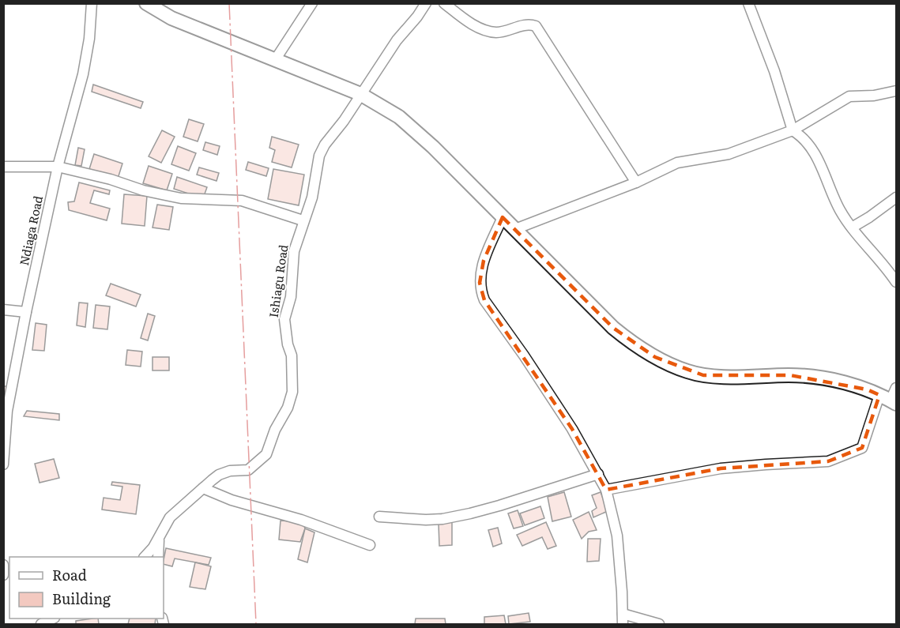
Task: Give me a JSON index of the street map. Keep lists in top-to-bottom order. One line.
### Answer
{"streets":{"street":["Ndiaga Road","Ishiagu Road"]},"legend":["Road","Building"]}
